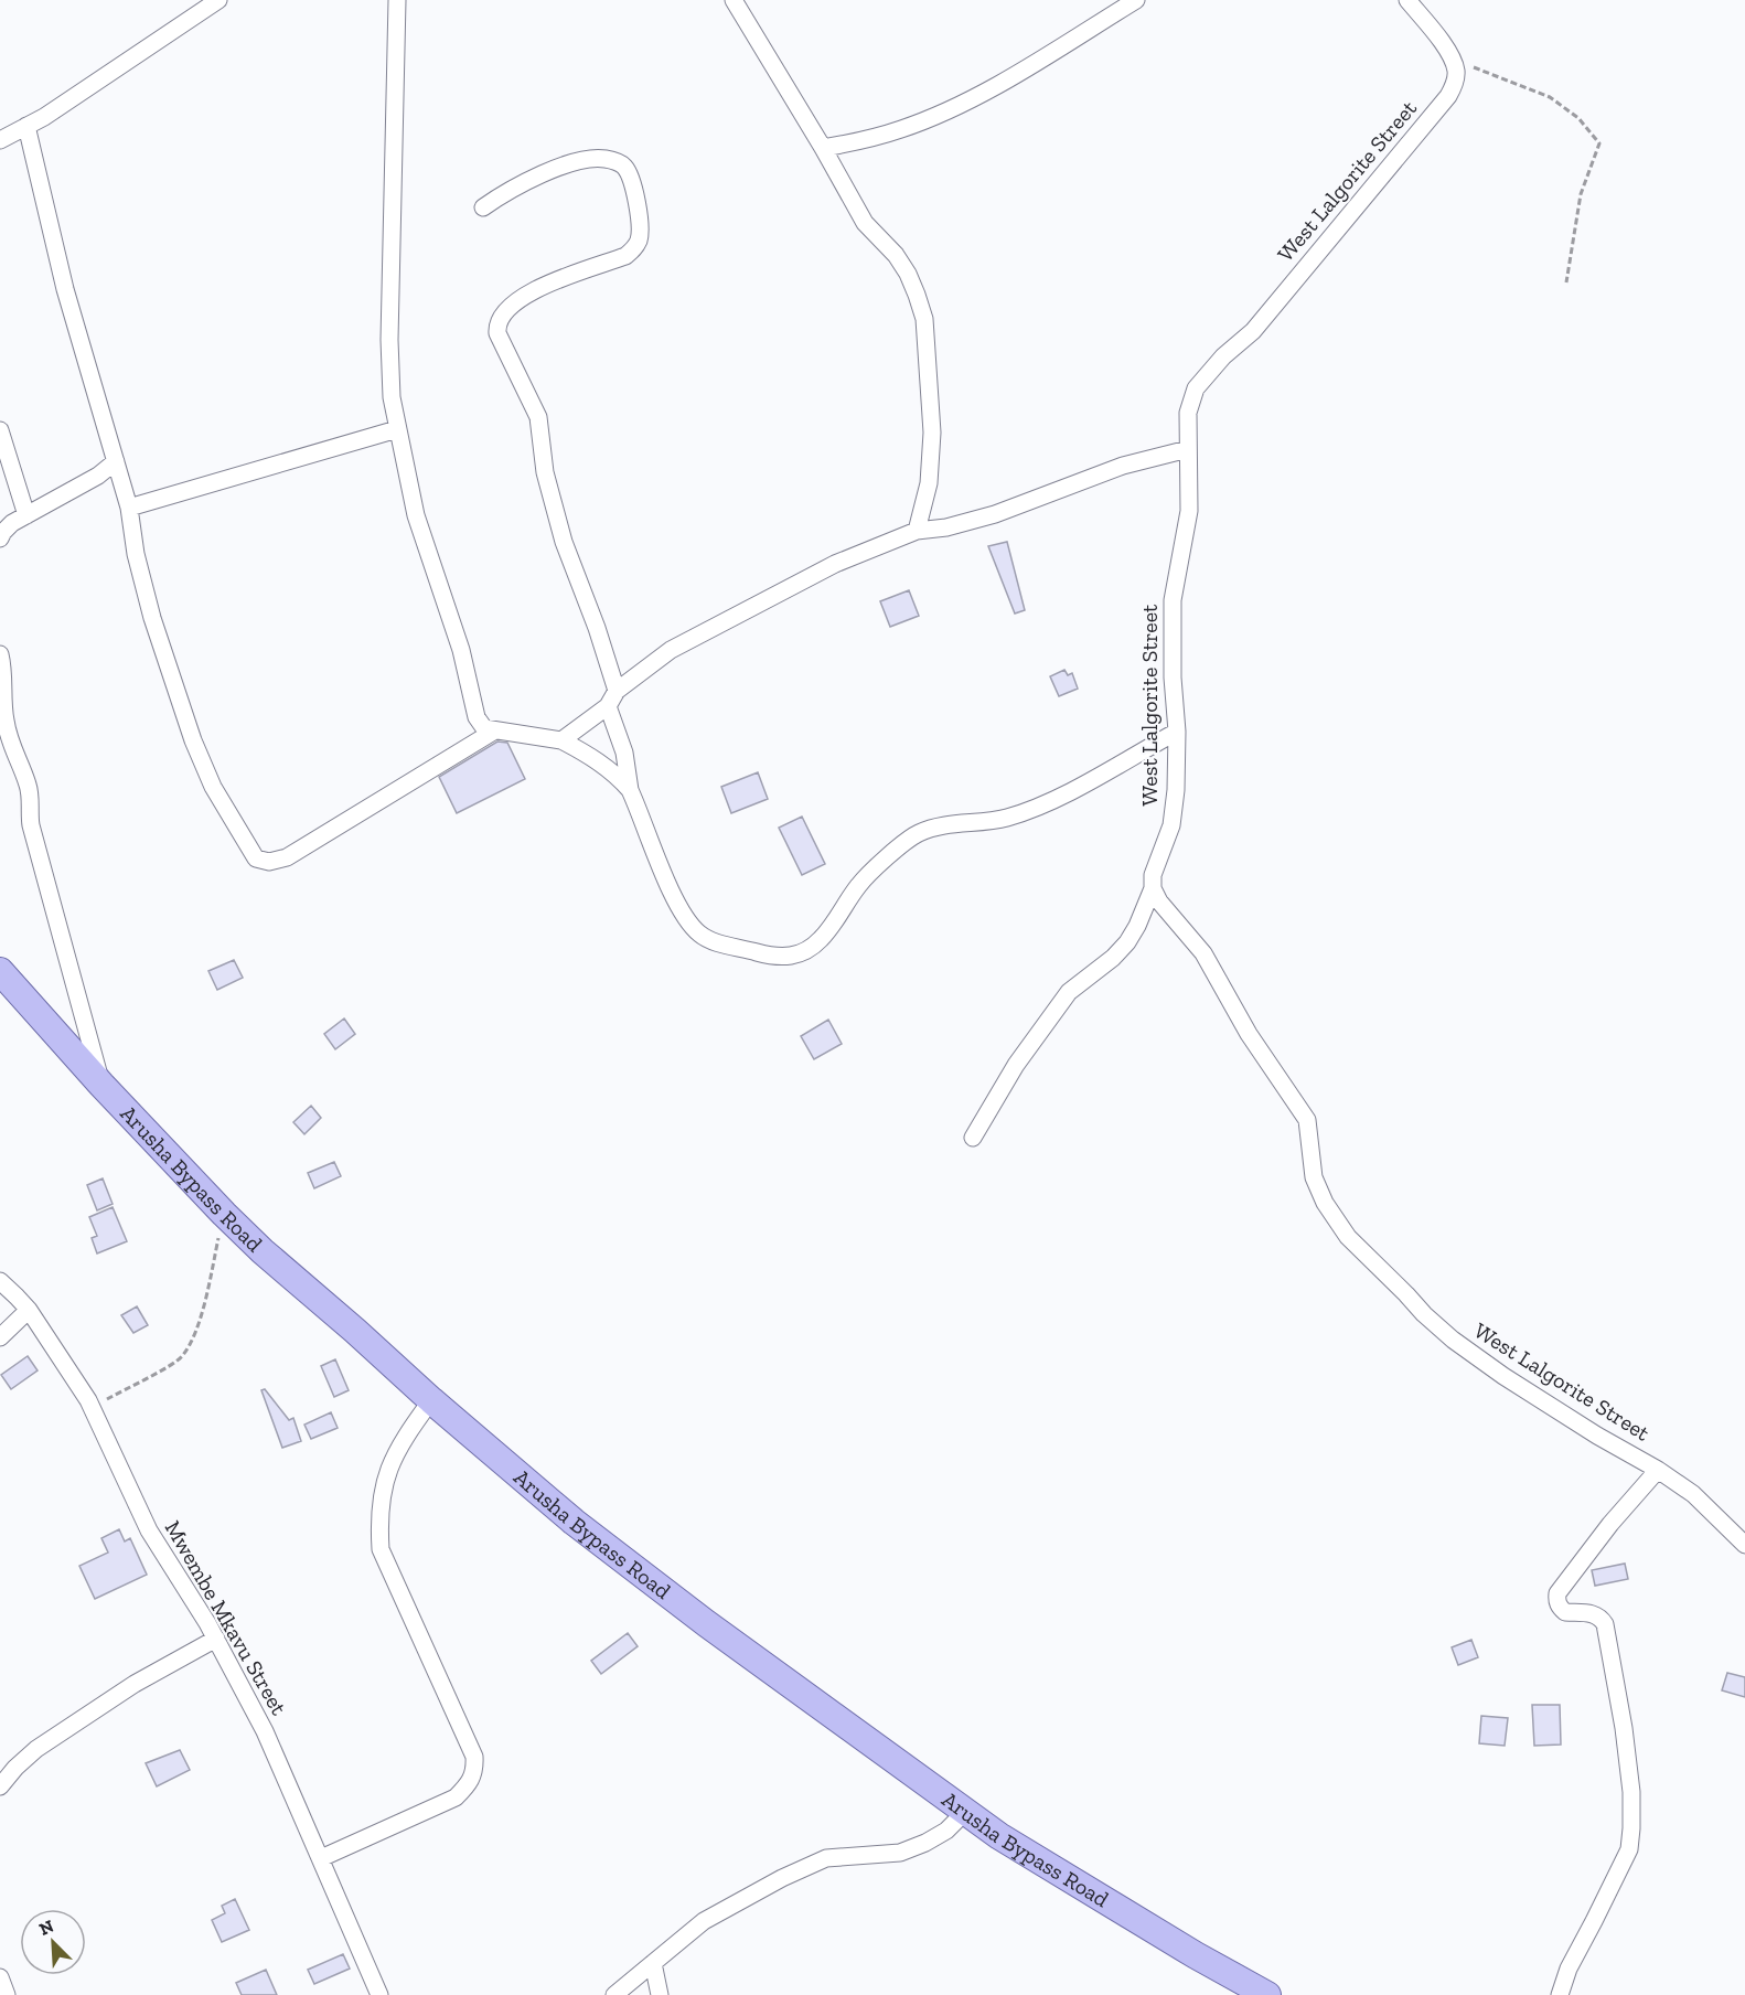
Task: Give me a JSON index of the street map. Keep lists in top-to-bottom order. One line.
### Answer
{"streets":{"main road":["Arusha Bypass Road"],"street":["West Lalgorite Street","Mwembe Mkavu Street"]},"north":"top left"}
